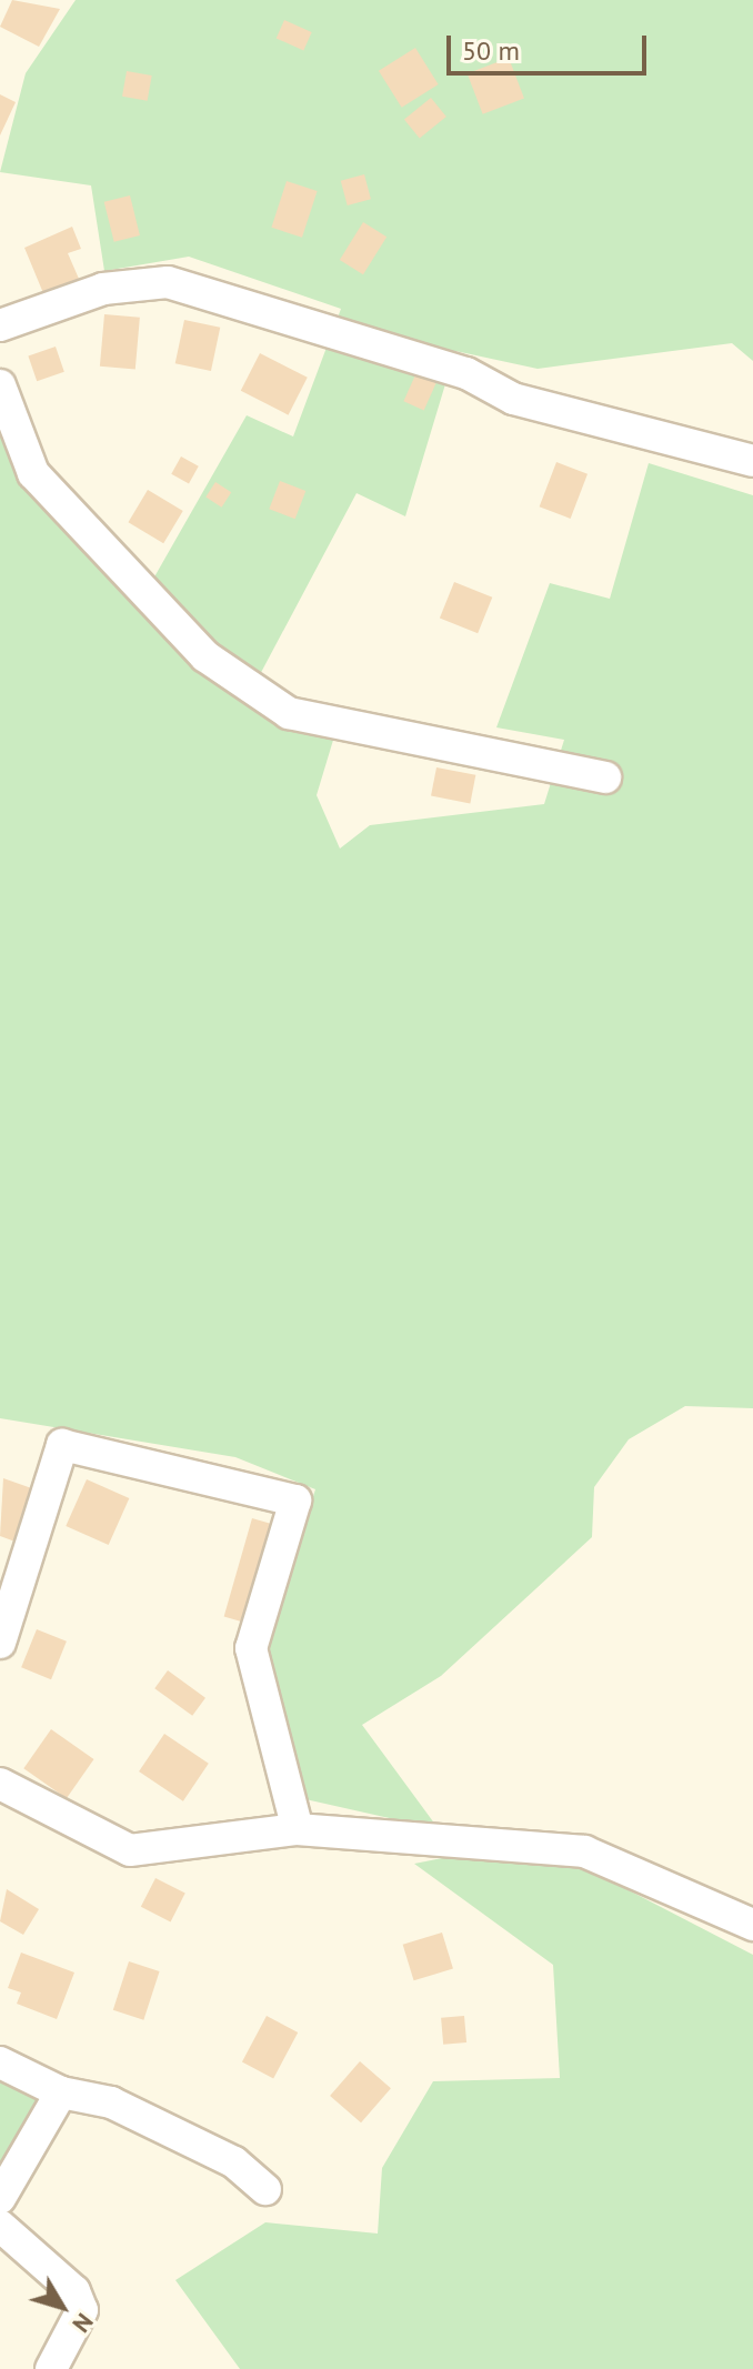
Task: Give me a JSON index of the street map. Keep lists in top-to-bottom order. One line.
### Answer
{"scale_bar":"50 m","north":"bottom right"}
